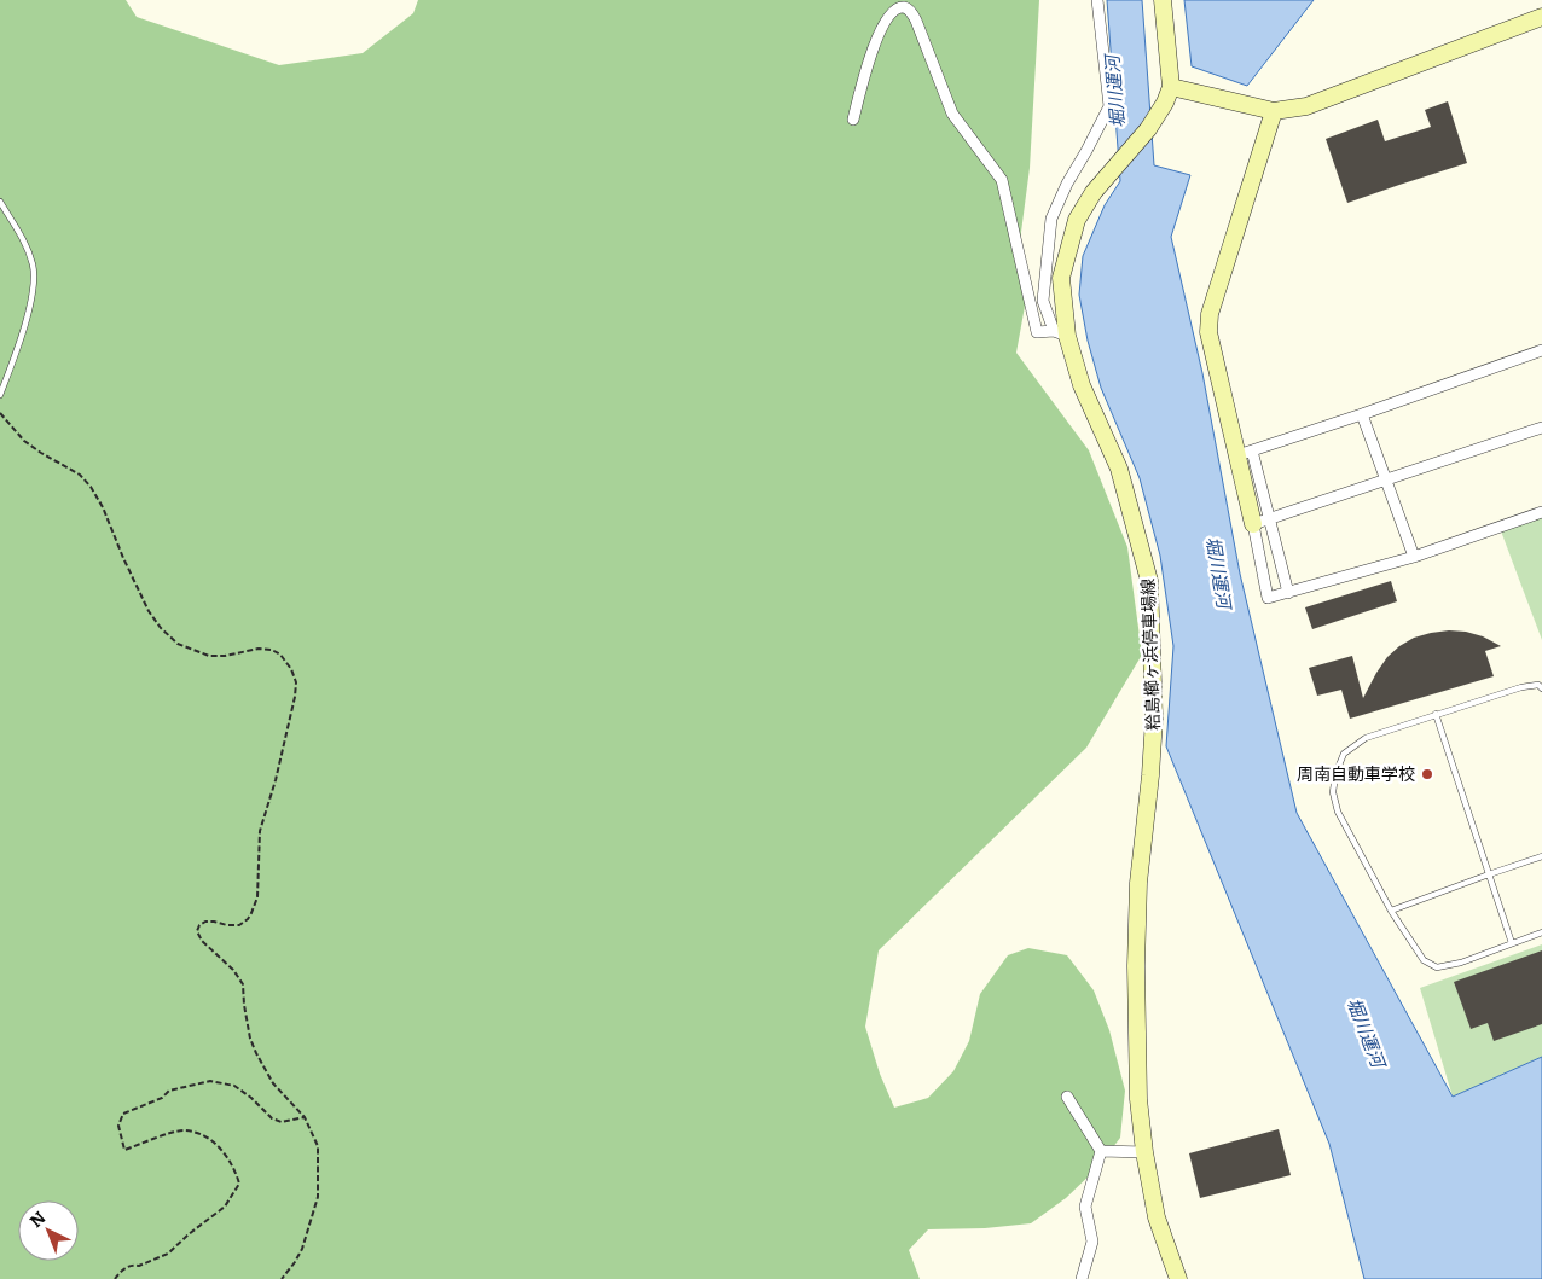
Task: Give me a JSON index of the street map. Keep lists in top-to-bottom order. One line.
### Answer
{"streets":{"main road":["粭島櫛ヶ浜停車場線"]},"water":["堀川運河"],"places":["周南自動車学校"],"north":"top left"}
